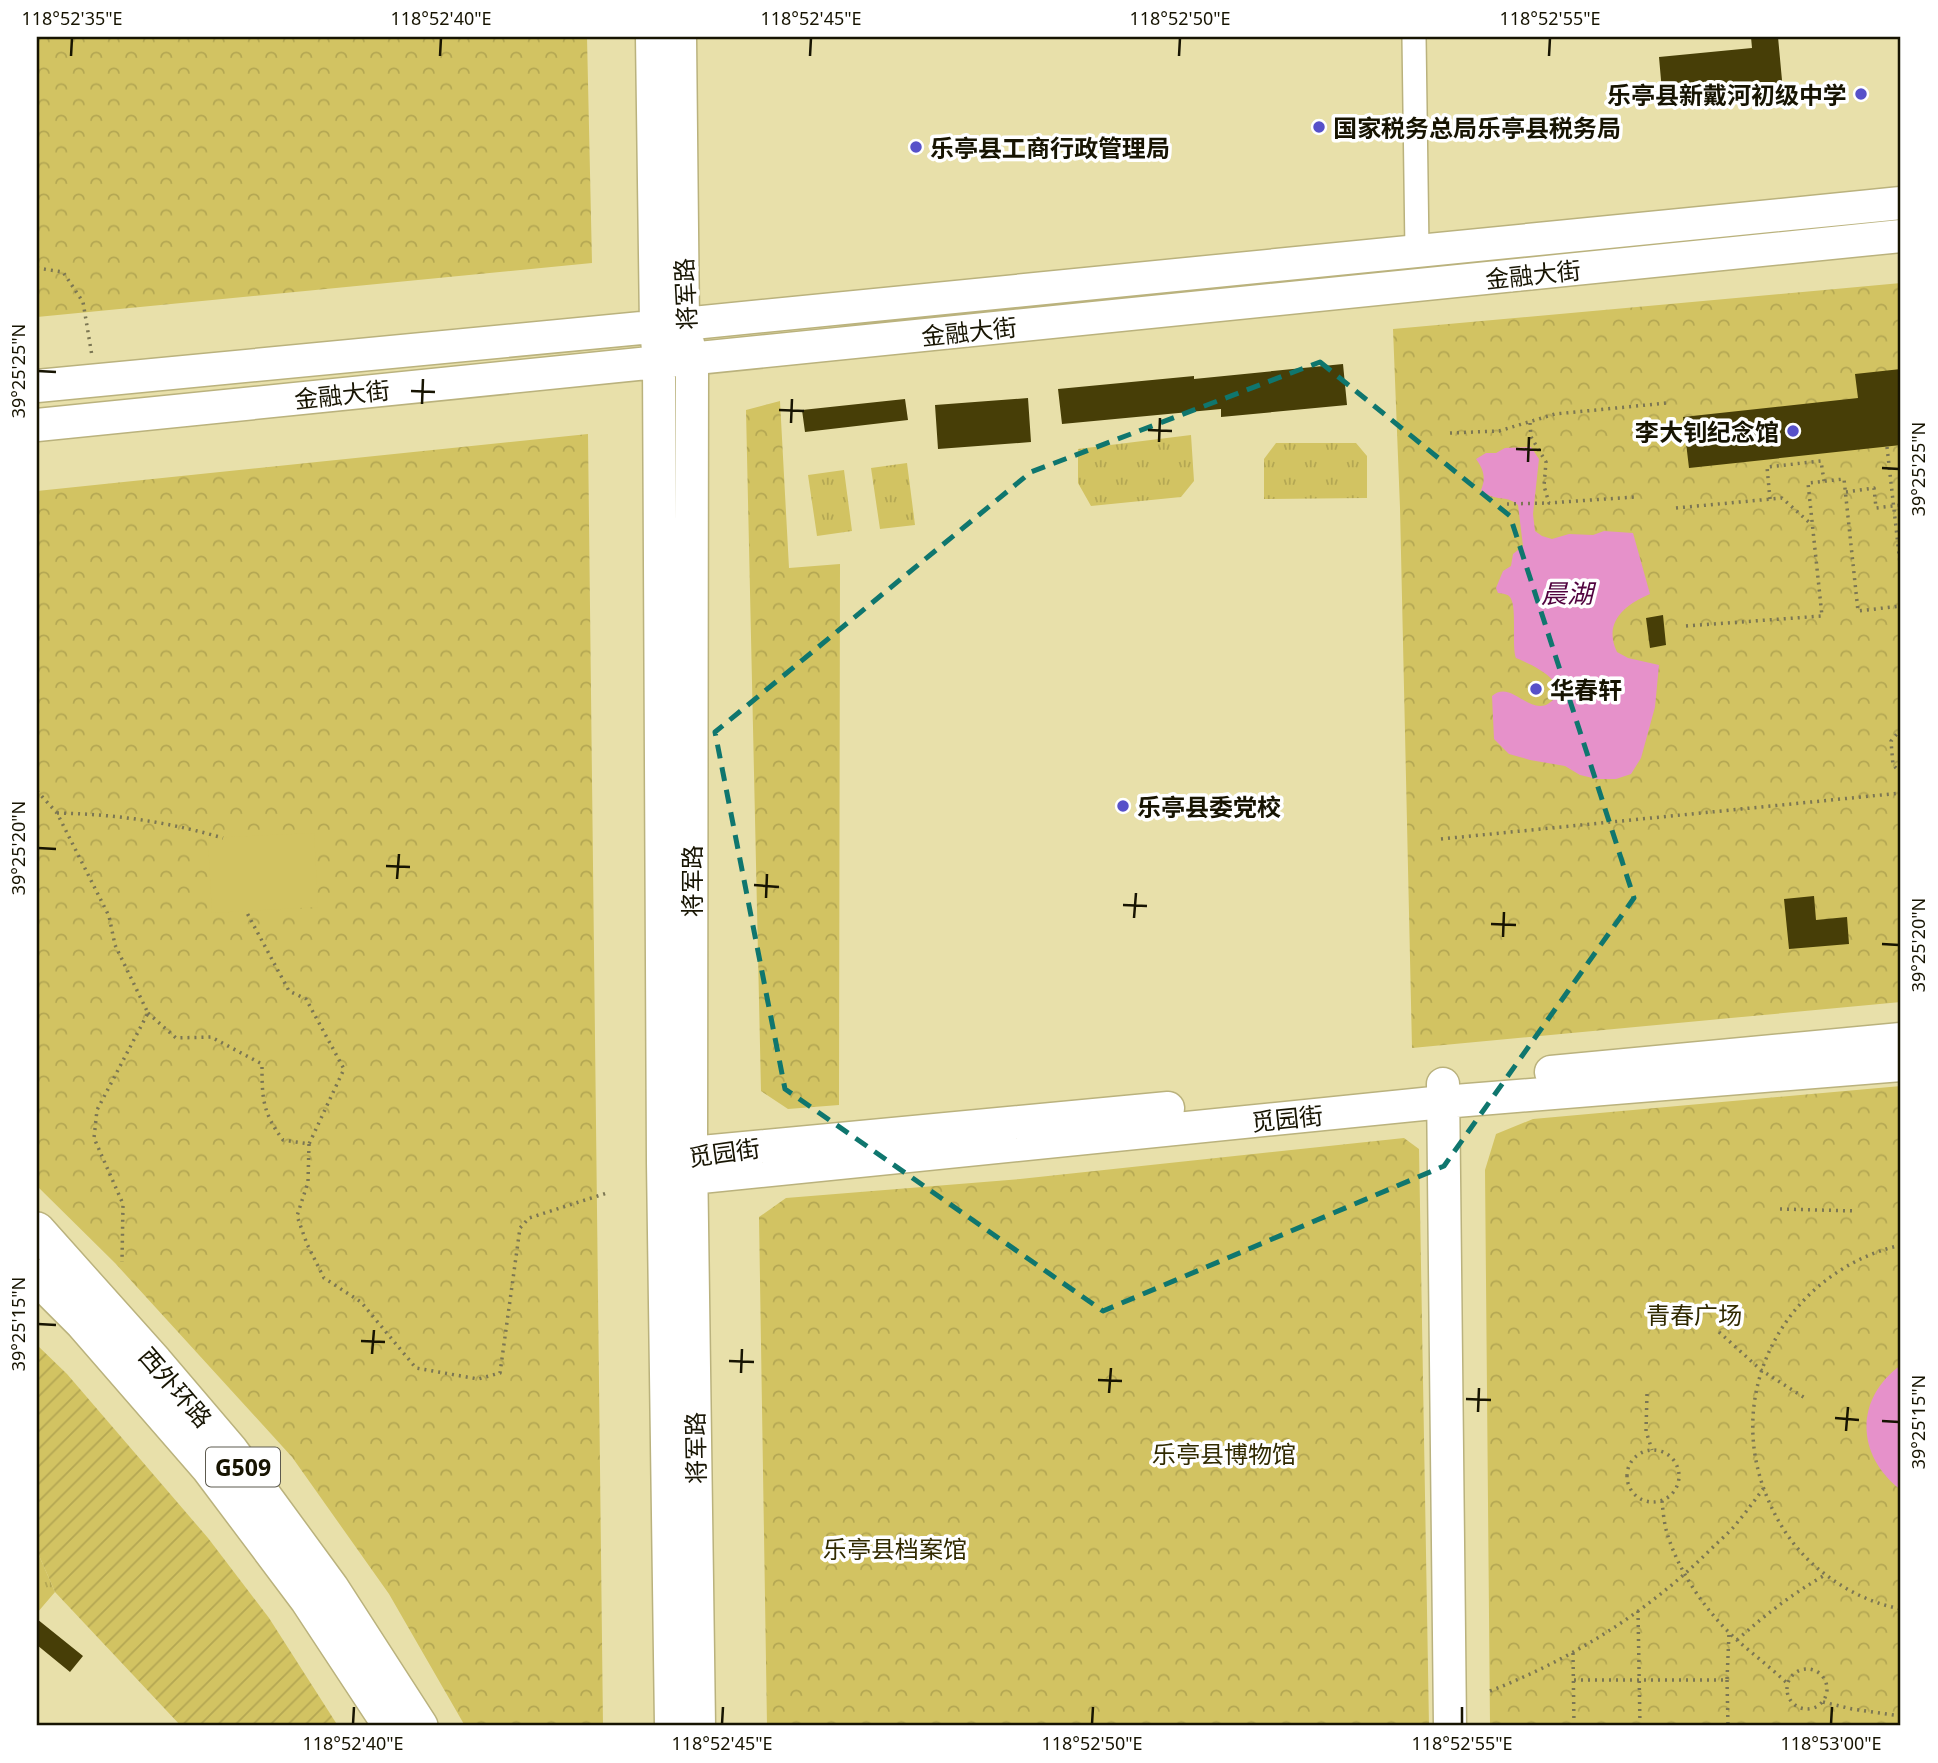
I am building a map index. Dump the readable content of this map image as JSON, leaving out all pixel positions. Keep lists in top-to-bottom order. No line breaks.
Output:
{"streets":{"main road":["金融大街","将军路","觅园街","西外环路","G509"]},"crossings":[["金融大街","将军路"],["将军路","觅园街"]],"water":["晨湖"],"parks":["青春广场","乐亭县博物馆","乐亭县档案馆"],"places":["乐亭县新戴河初级中学","国家税务总局乐亭县税务局","乐亭县工商行政管理局","李大钊纪念馆","华春轩","乐亭县委党校"],"coordinates":["118°52'35\"E","118°52'40\"E","118°52'45\"E","118°52'50\"E","118°52'55\"E","39°25'25\"N","39°25'20\"N","39°25'15\"N","118°53'00\"E"]}
